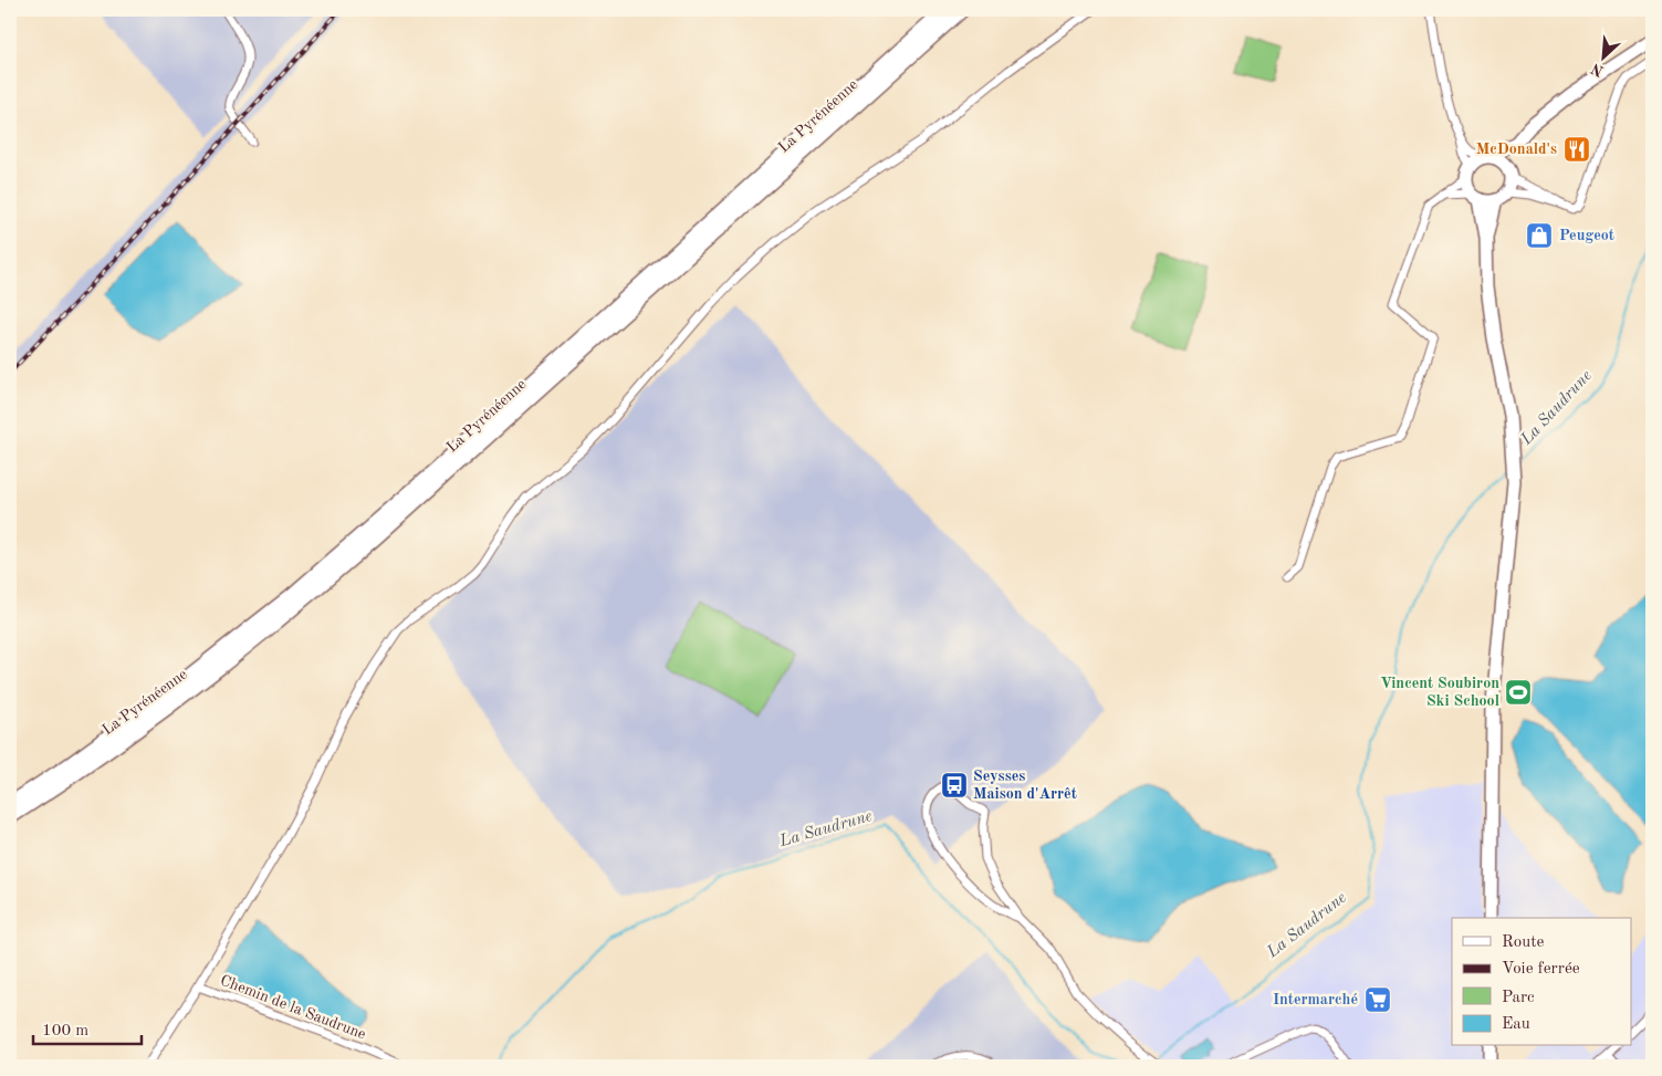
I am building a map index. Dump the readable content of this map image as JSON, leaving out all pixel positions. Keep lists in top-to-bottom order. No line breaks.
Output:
{"streets":{"highway":["La Pyrénéenne"],"street":["Chemin de la Saudrune"]},"water":["La Saudrune"],"places":{"restaurant":["McDonald's"],"shop":["Peugeot"],"sports":["Vincent Soubiron Ski School"],"bus stop":["Seysses Maison d'Arrêt"],"supermarket":["Intermarché"]},"legend":["Route","Voie ferrée","Parc","Eau"],"scale_bar":"100 m","north":"bottom left"}
